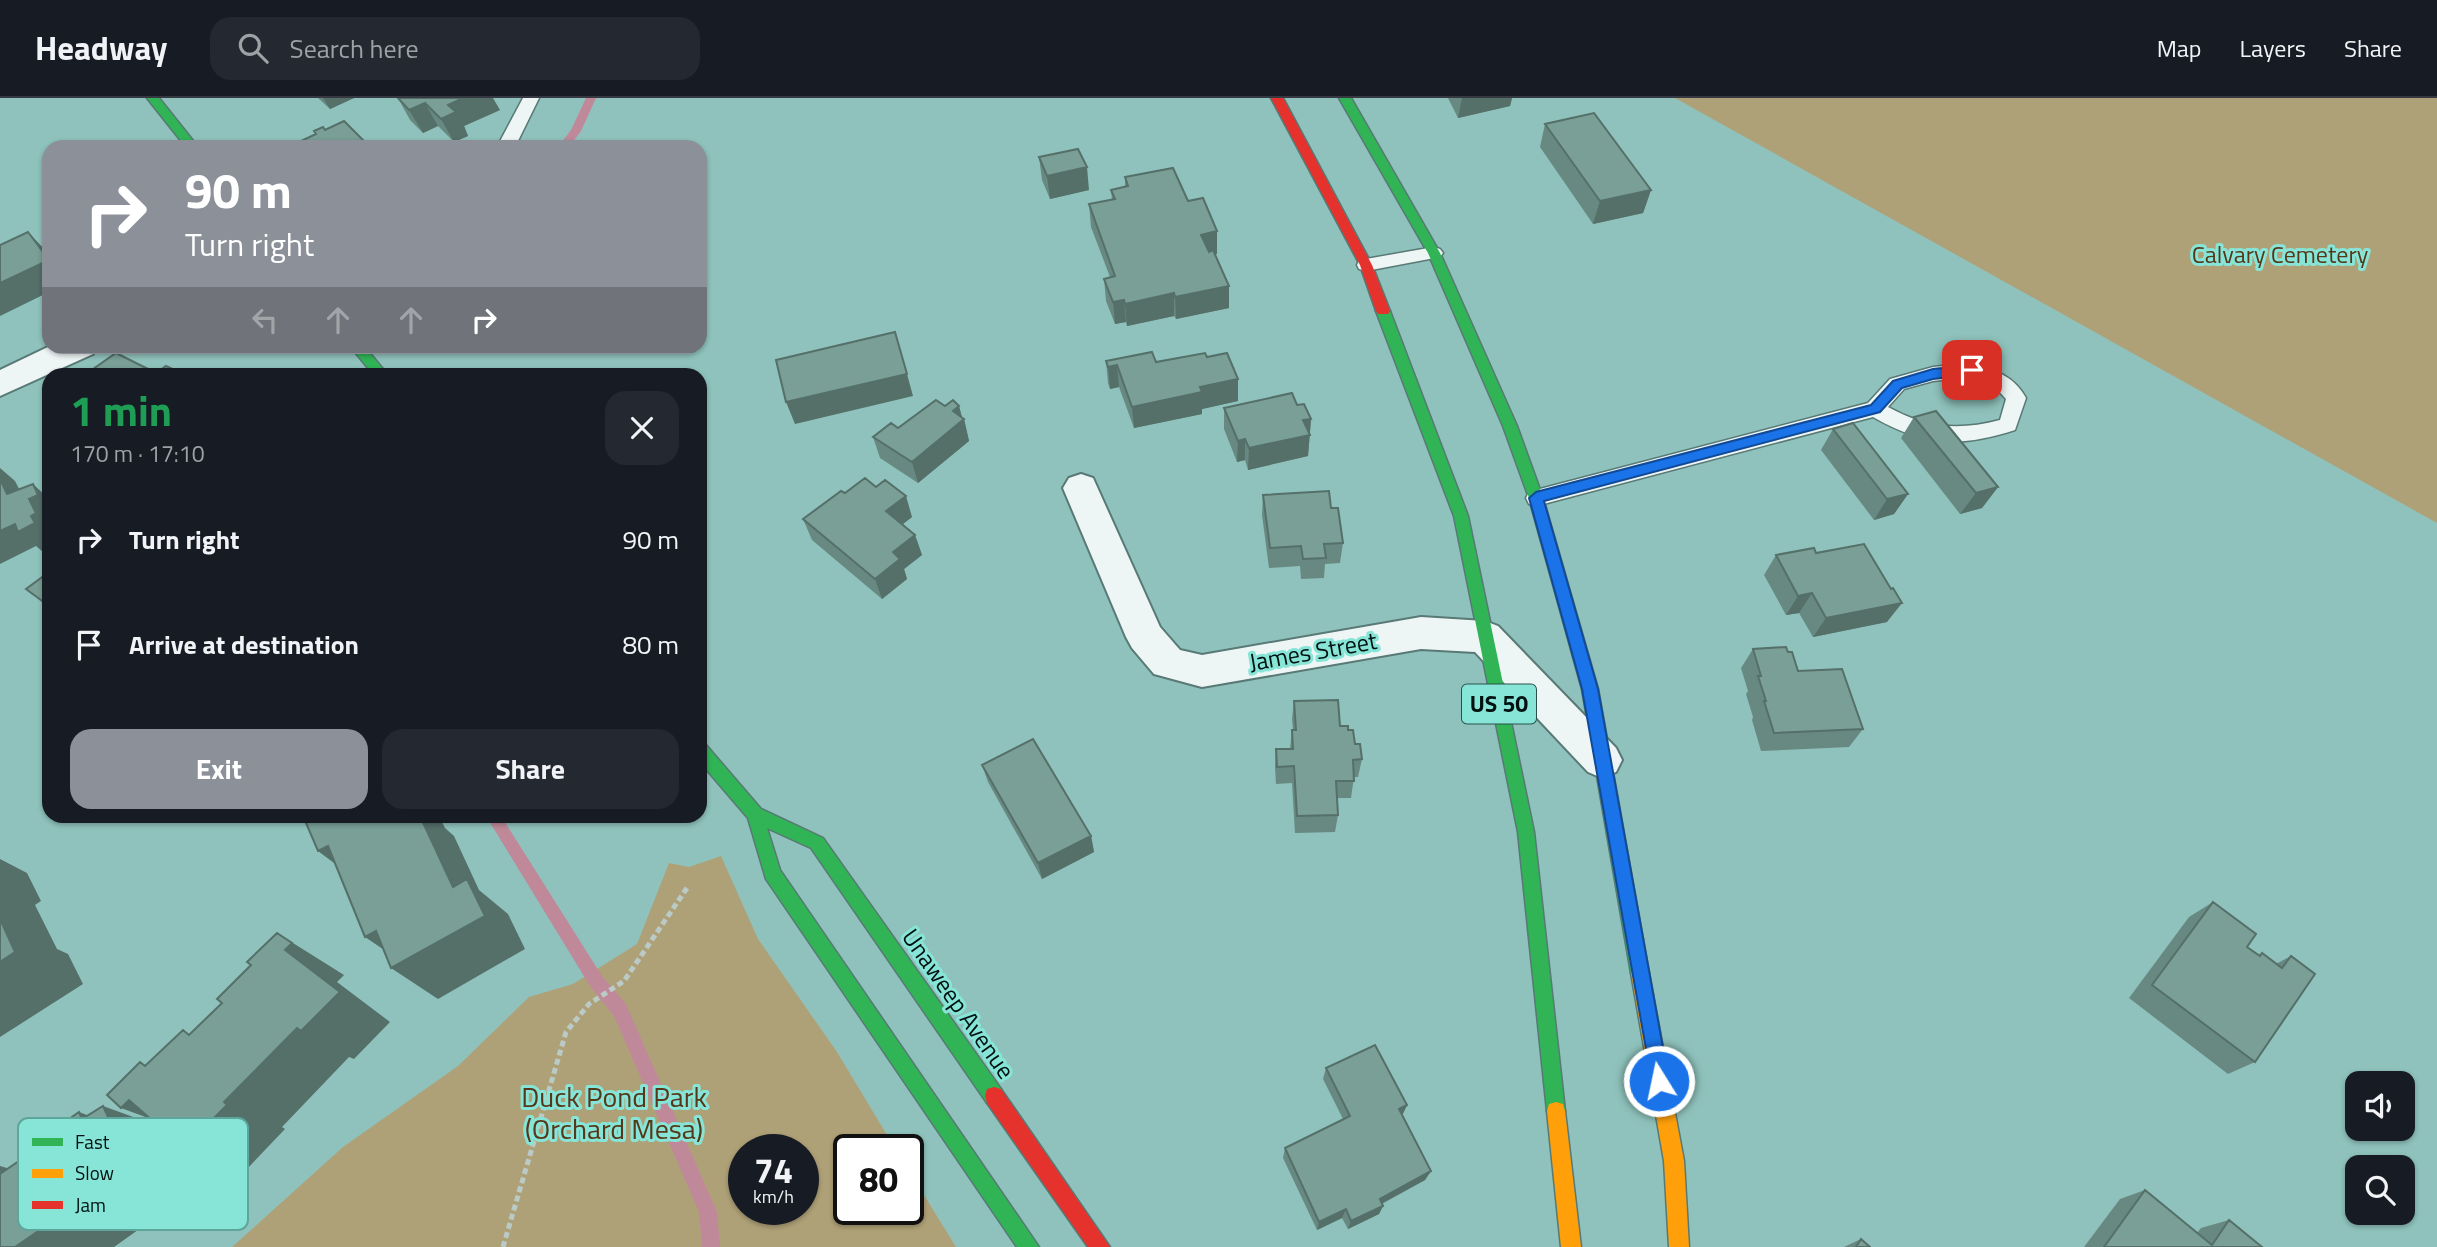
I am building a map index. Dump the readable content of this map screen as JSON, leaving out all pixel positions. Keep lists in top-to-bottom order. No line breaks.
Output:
{"streets":{"main road":["US 50","Unaweep Avenue"],"street":["James Street"]},"crossings":[["James Street","US 50"]],"parks":["Calvary Cemetery","Duck Pond Park (Orchard Mesa)"],"legend":["Fast","Slow","Jam"],"page":{"header":"Headway","search":"Search here","nav":["Map","Layers","Share"],"turn":["90 m","Turn right"],"heading":["1 min","170 m · 17:10"],"list":[{"name":"Turn right","value":"90 m"},{"name":"Arrive at destination","value":"80 m"}],"buttons":["Exit","Share"],"speed":"74 km/h","limit":"80"}}
